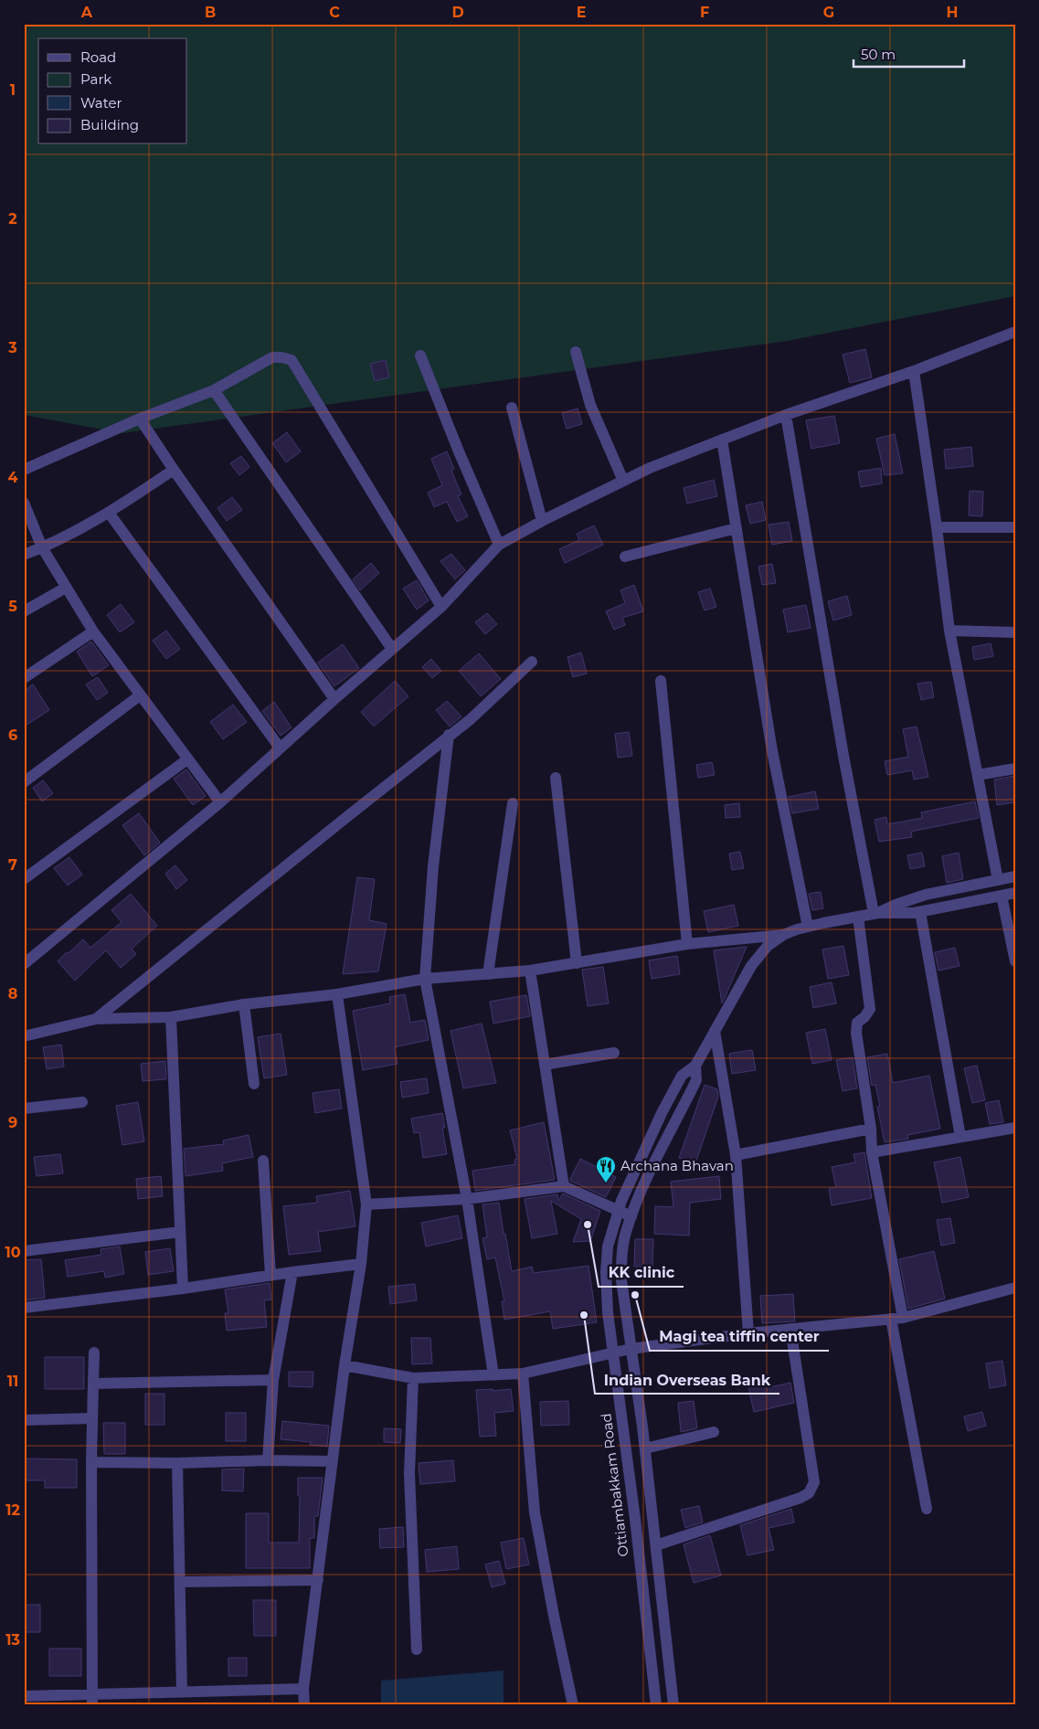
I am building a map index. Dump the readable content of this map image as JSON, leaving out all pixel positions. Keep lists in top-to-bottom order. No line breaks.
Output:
{"streets":{"street":["Ottiambakkam Road"]},"places":{"restaurant":["Archana Bhavan"],"other":["KK clinic","Magi tea tiffin center","Indian Overseas Bank"]},"legend":["Road","Park","Water","Building"],"scale_bar":"50 m","grid":{"columns":["A","B","C","D","E","F","G","H"],"rows":["1","2","3","4","5","6","7","8","9","10","11","12","13"]}}
